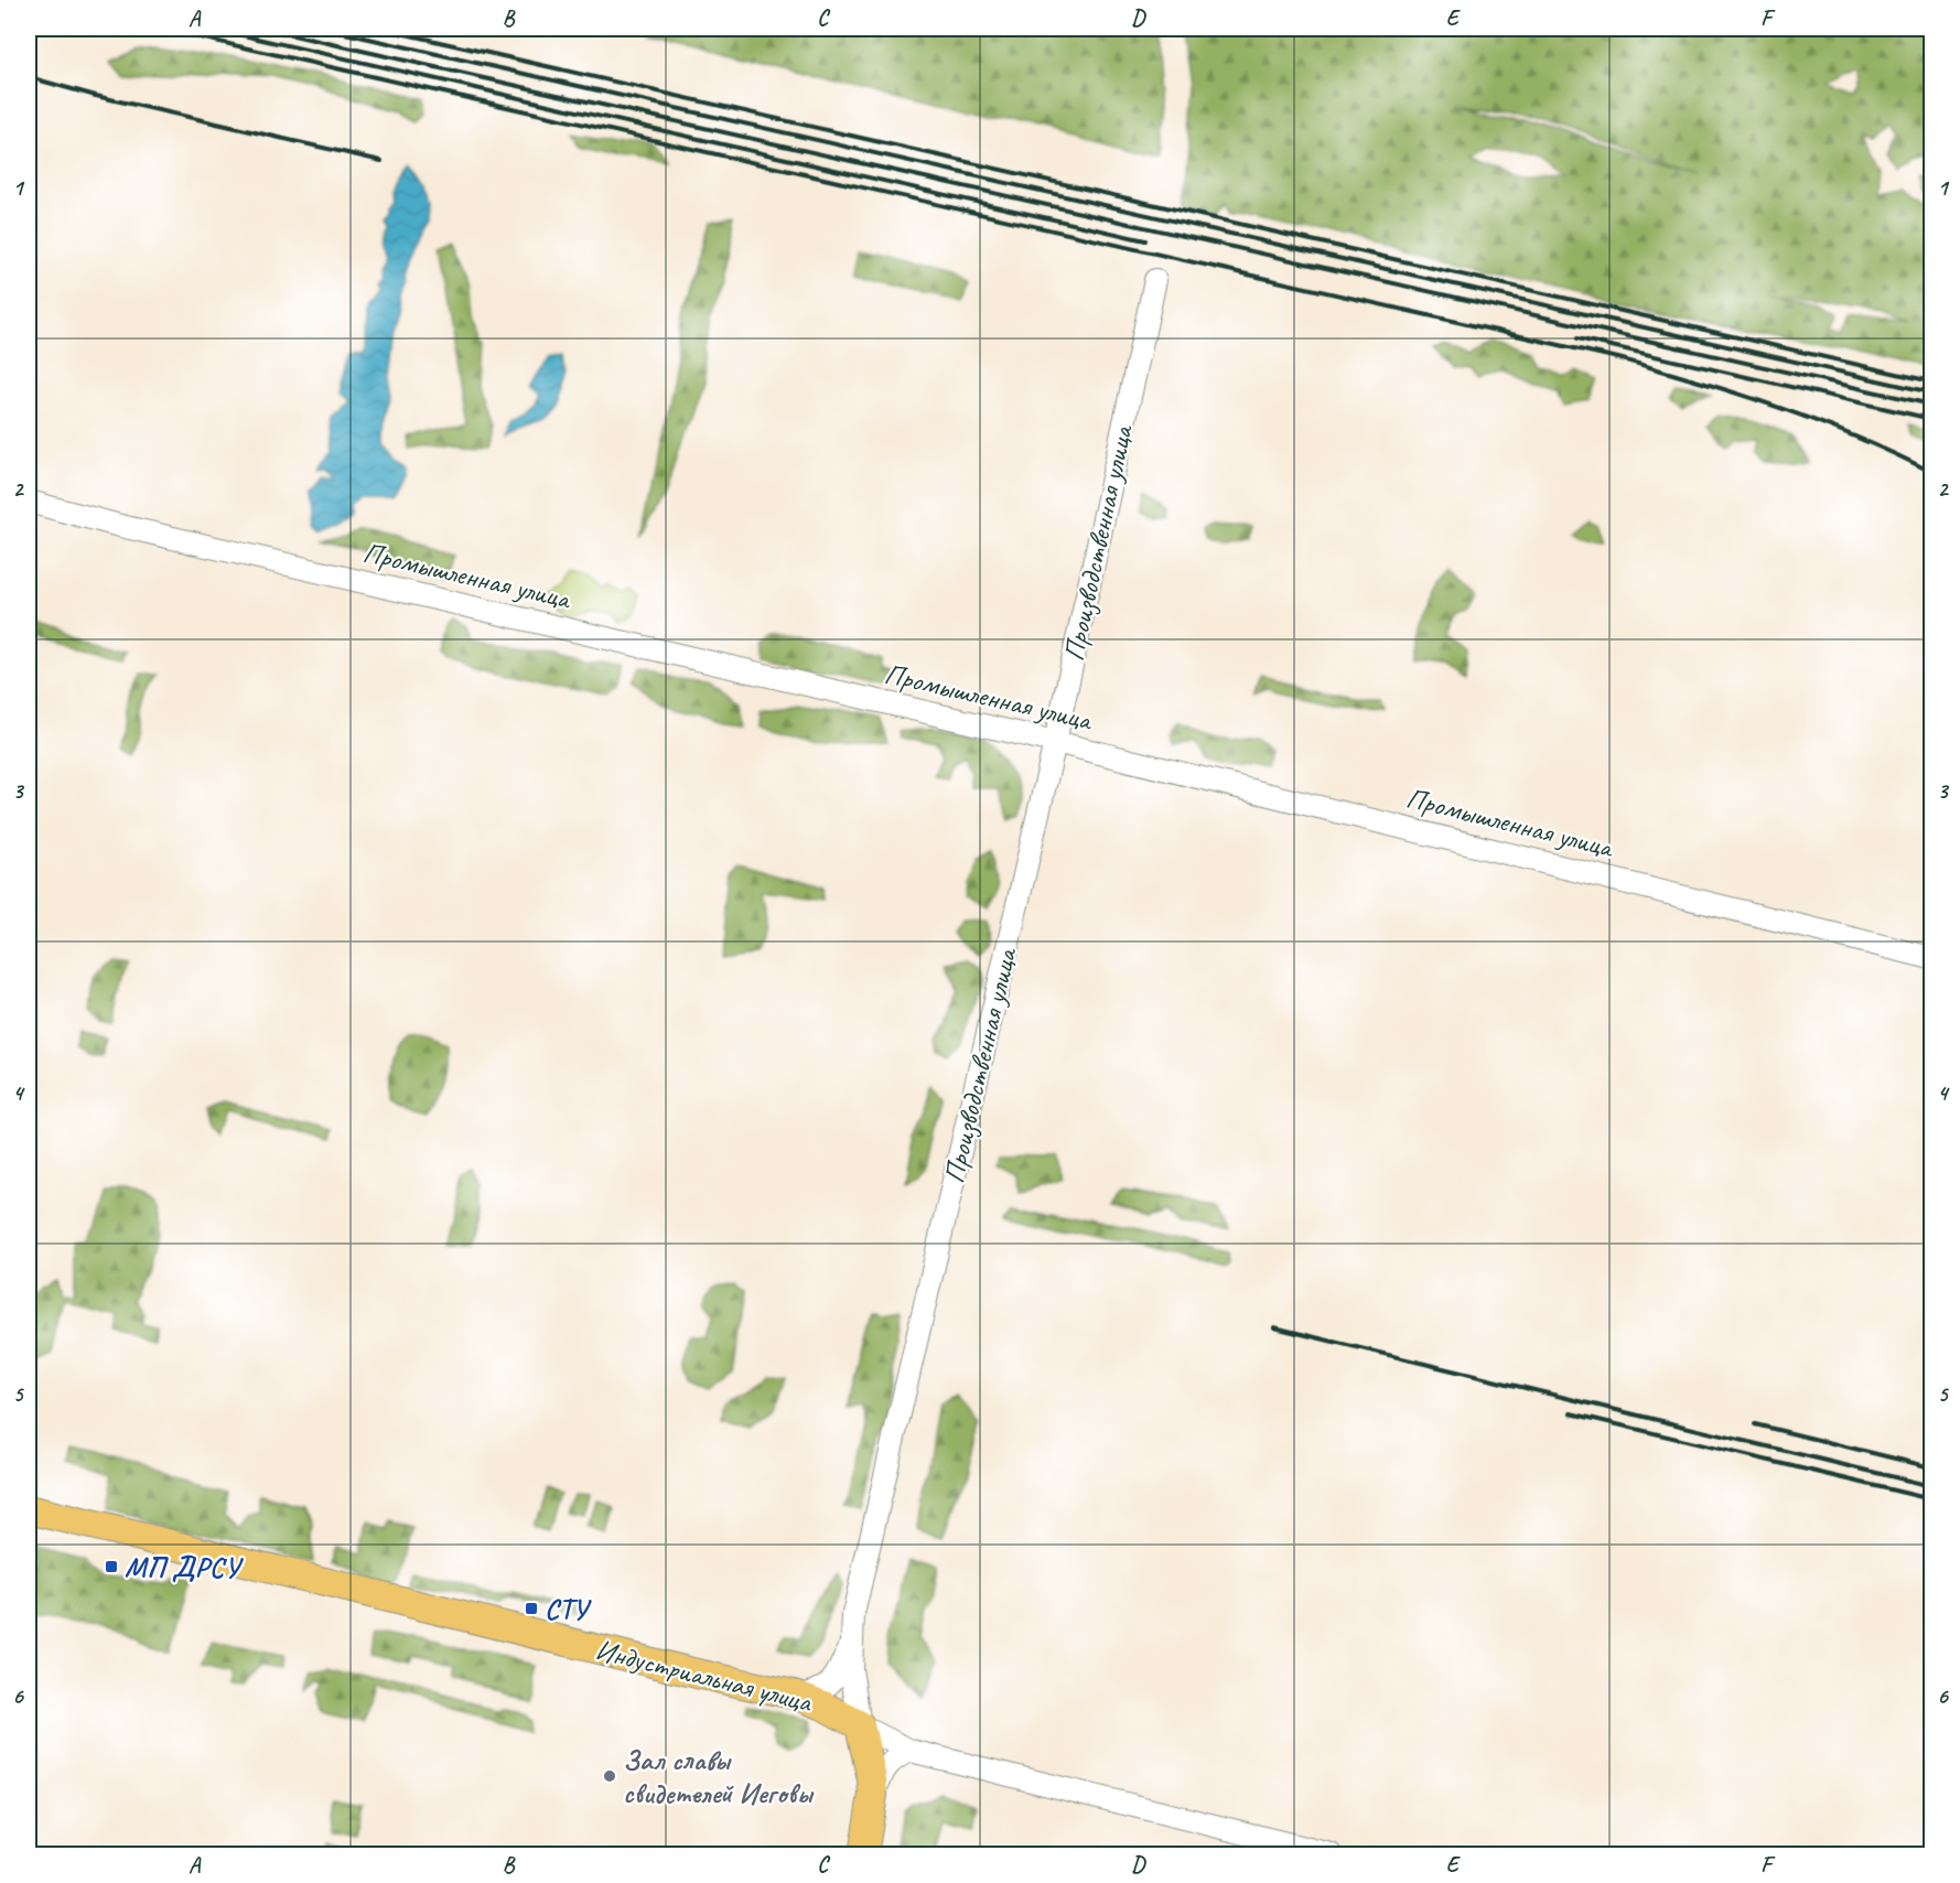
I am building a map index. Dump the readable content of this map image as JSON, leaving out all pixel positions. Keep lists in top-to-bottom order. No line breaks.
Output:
{"streets":{"main road":["Производственная улица","Индустриальная улица"],"street":["Промышленная улица"]},"crossings":[["Производственная улица","Промышленная улица"],["Производственная улица","Индустриальная улица"]],"places":{"transit":["МП ДРСУ","СТУ"],"other":["Зал славы свидетелей Иеговы"]},"grid":{"columns":["A","B","C","D","E","F"],"rows":["1","2","3","4","5","6"]}}
